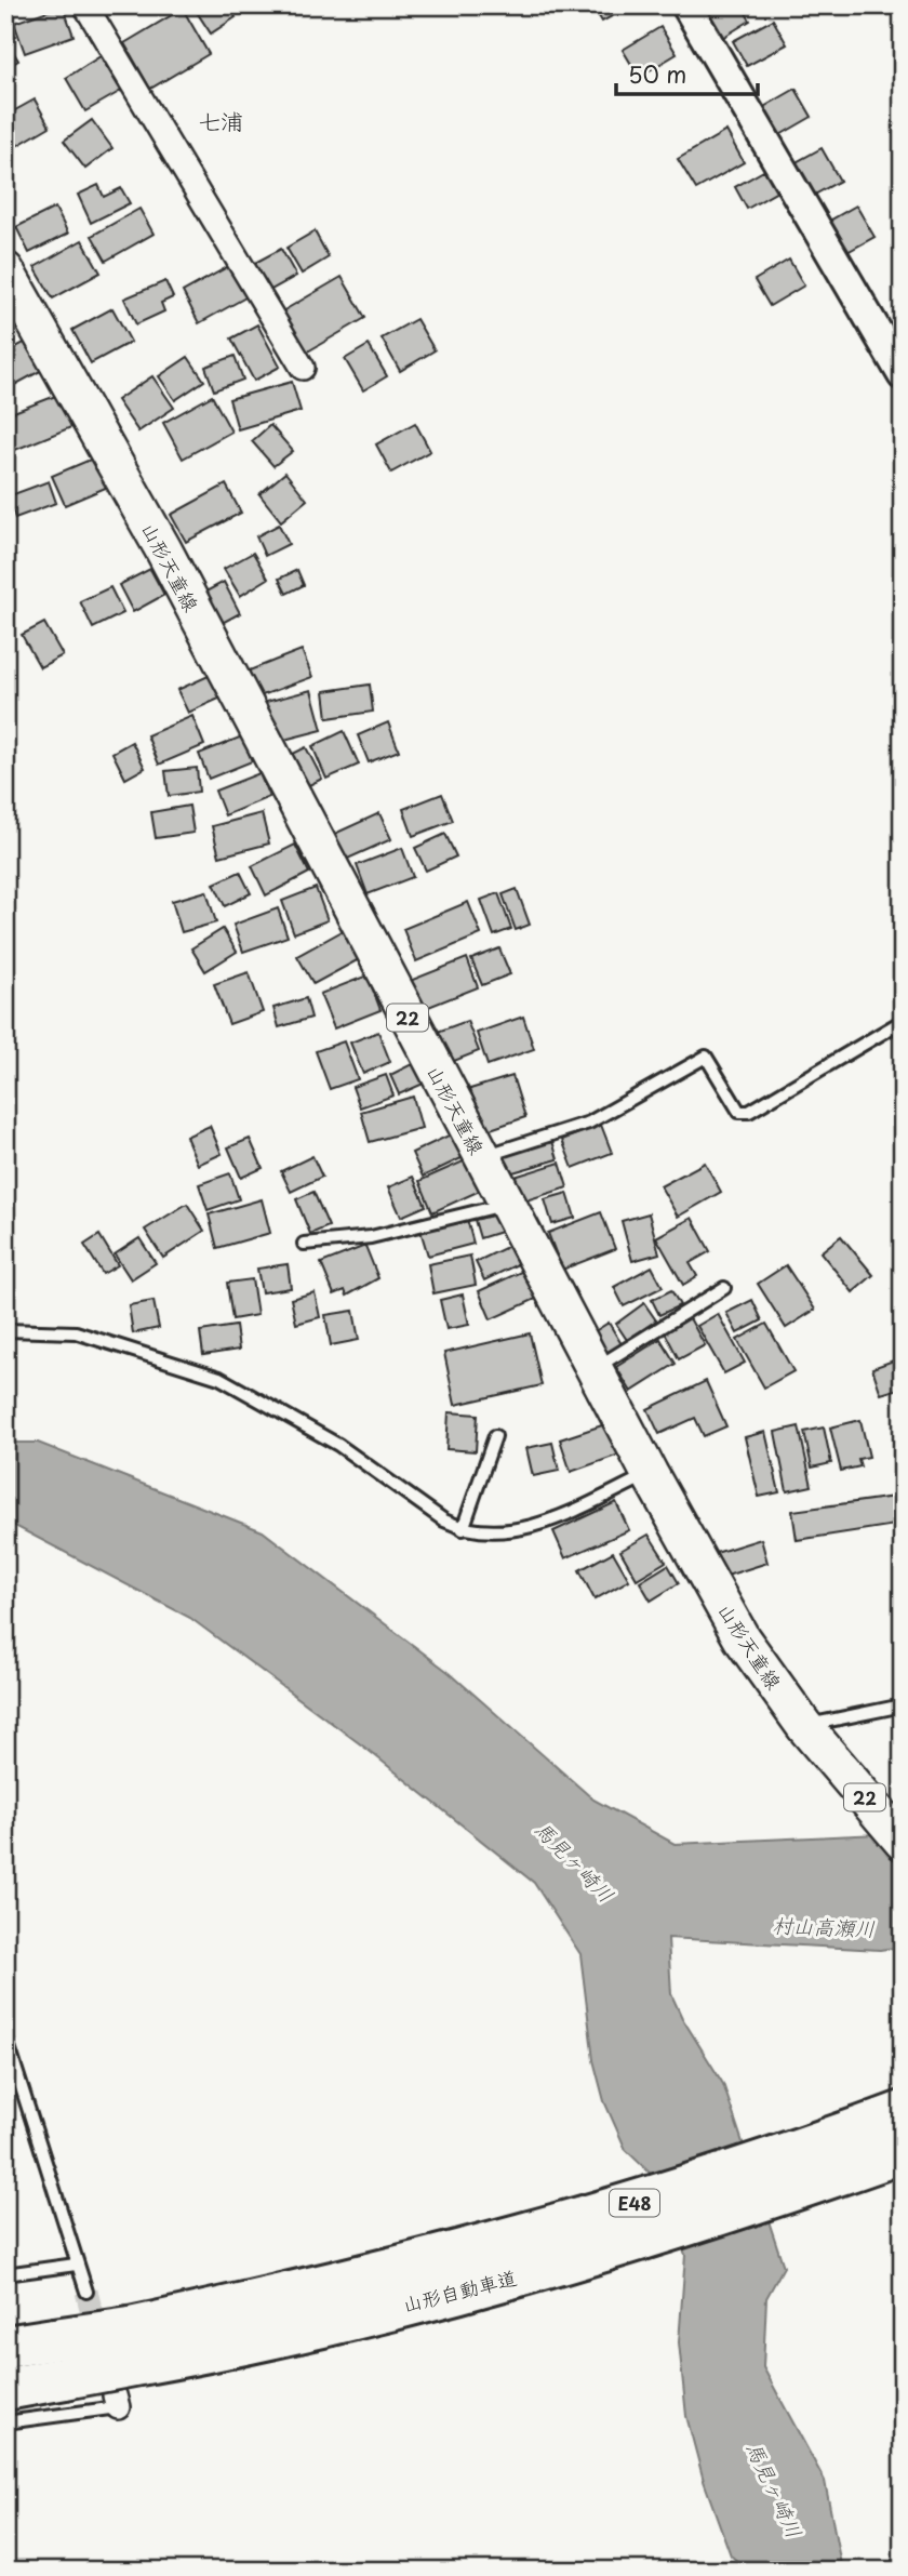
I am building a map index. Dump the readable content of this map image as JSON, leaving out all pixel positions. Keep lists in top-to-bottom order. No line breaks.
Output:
{"streets":{"highway":["E48","山形自動車道"],"main road":["山形天童線","22"]},"districts":["七浦"],"water":["馬見ヶ崎川","村山高瀬川"],"scale_bar":"50 m"}
